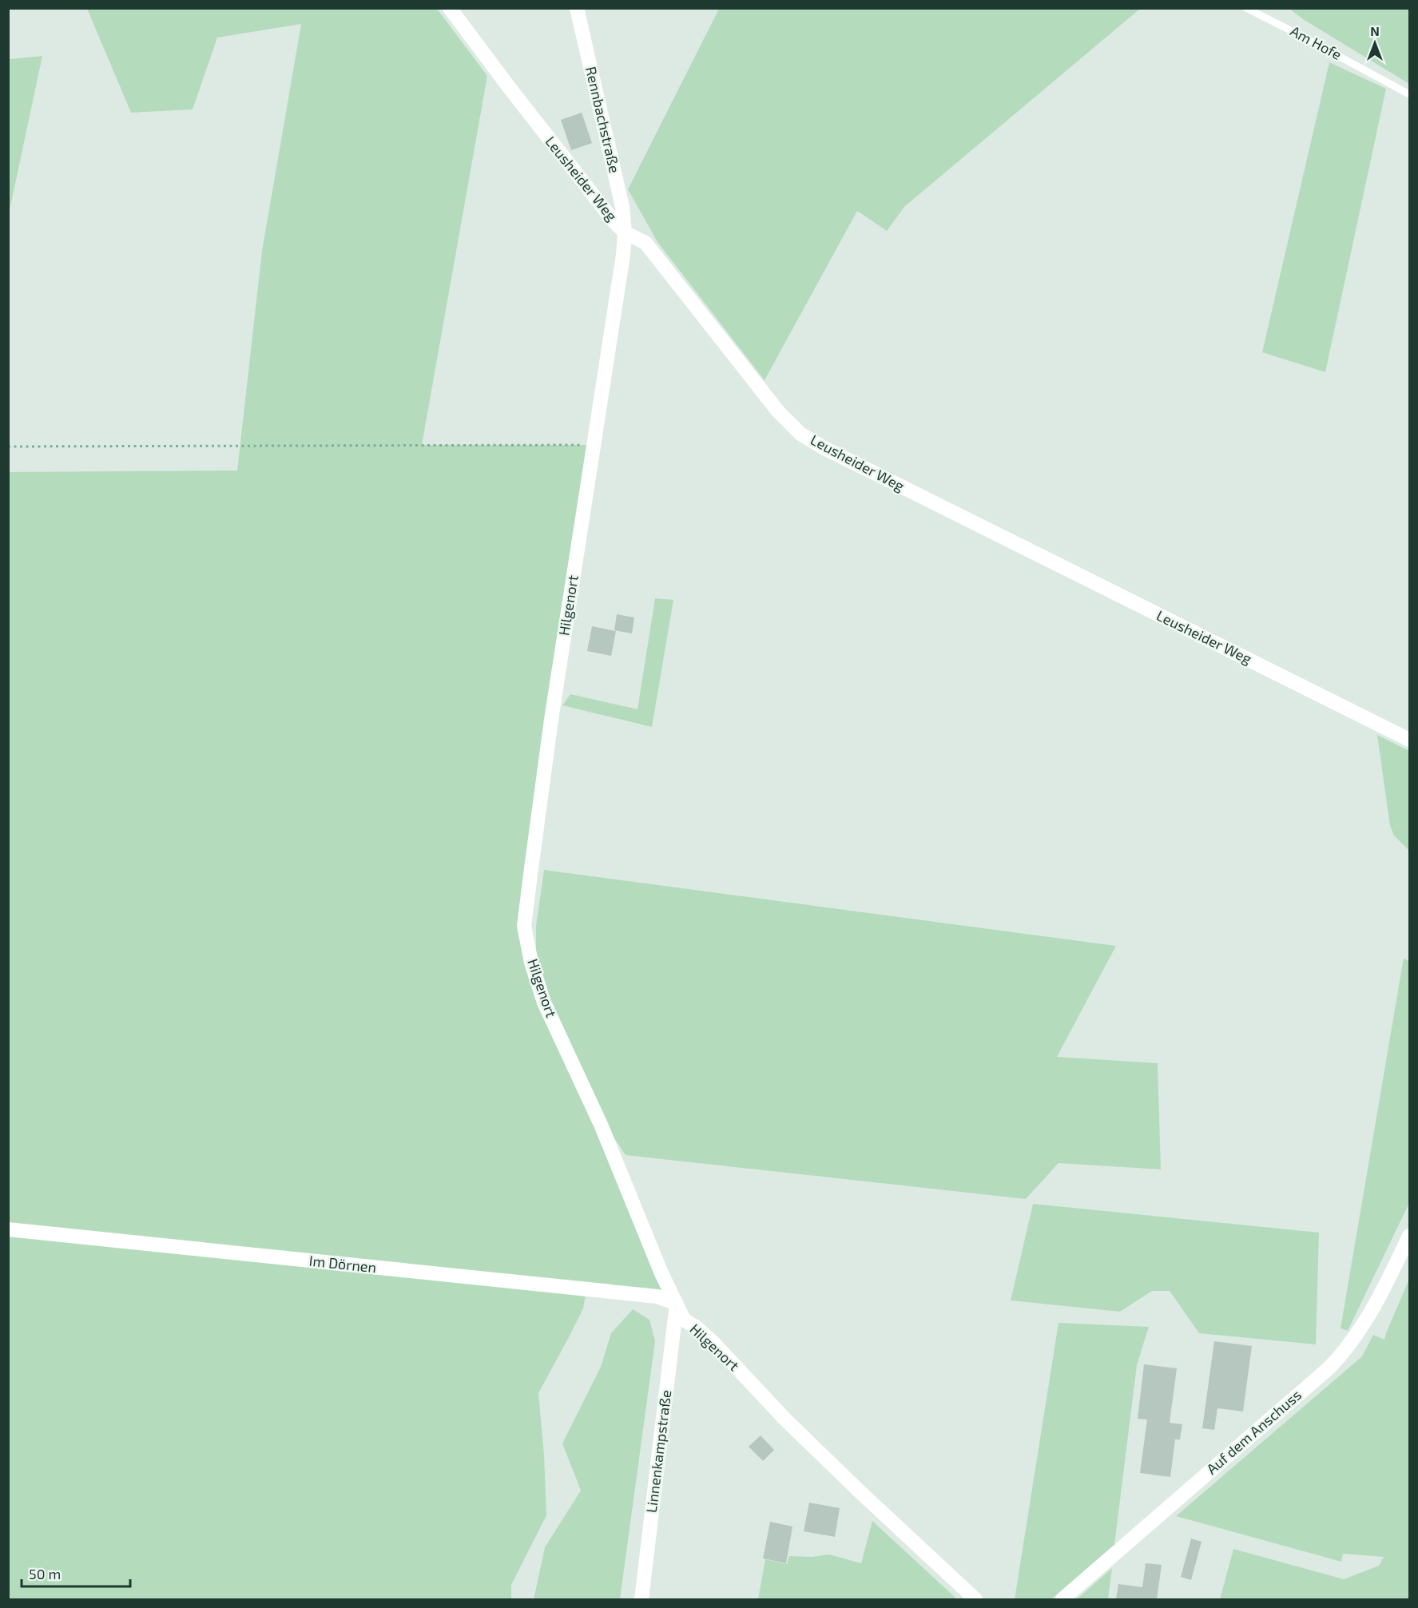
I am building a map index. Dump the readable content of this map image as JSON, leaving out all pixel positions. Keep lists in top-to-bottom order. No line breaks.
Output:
{"streets":{"street":["Rennbachstraße","Leusheider Weg","Hilgenort","Im Dörnen","Auf dem Anschuss","Linnenkampstraße"],"lane":["Am Hofe"]},"crossings":[["Rennbachstraße","Leusheider Weg"],["Rennbachstraße","Hilgenort"],["Leusheider Weg","Hilgenort"],["Hilgenort","Im Dörnen"],["Hilgenort","Linnenkampstraße"],["Im Dörnen","Linnenkampstraße"]],"scale_bar":"50 m","north":"top"}
